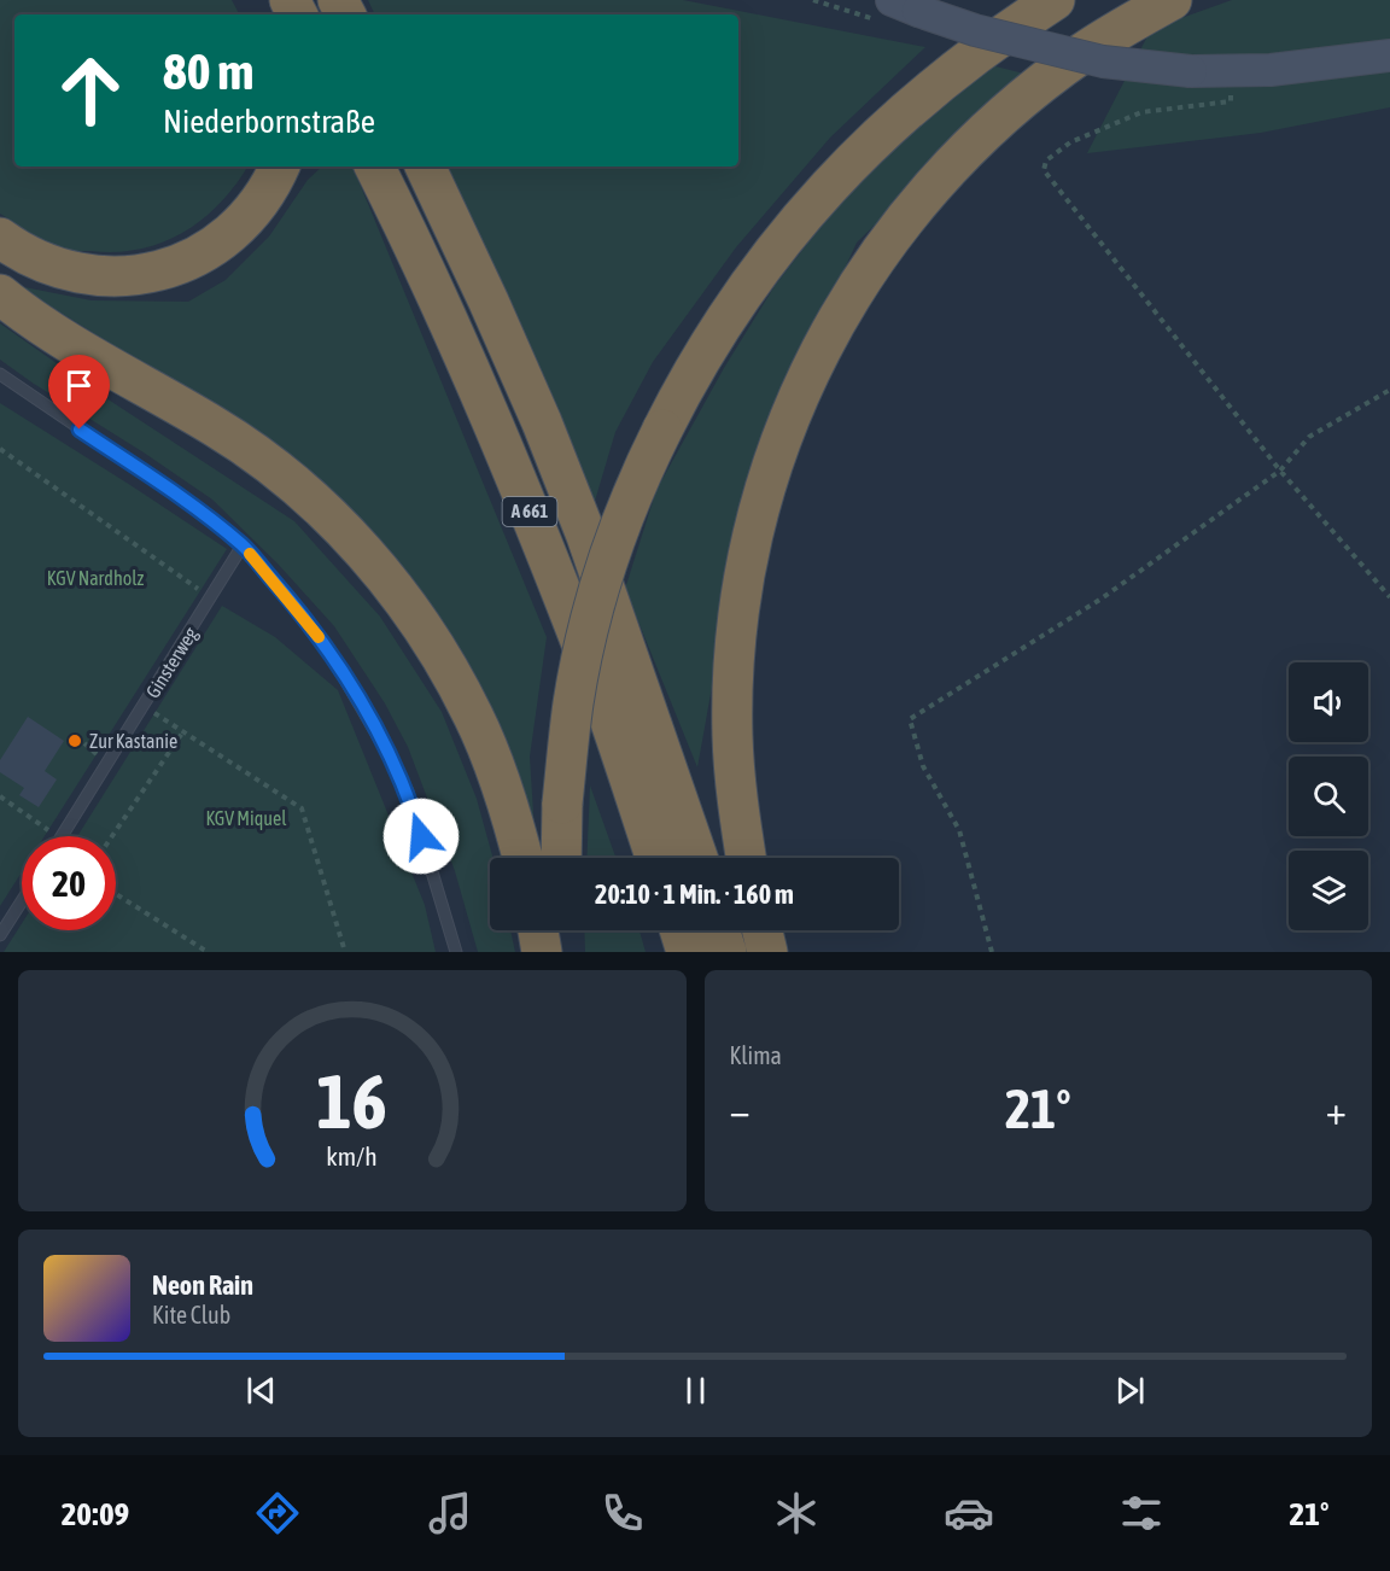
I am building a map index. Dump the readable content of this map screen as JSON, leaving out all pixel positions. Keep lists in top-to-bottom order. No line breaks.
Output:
{"streets":{"highway":["A 661"],"lane":["Ginsterweg"]},"parks":["KGV Nardholz","KGV Miquel"],"places":["Zur Kastanie"],"page":{"turn":["80 m","Niederbornstraße"],"limit":"20","trip":"20:10 · 1 Min. · 160 m","tile":"Klima","heat":["−","21°","+"],"song":["Neon Rain","Kite Club"],"tabs":["20:09","21°"],"gauge":["16","km/h"]}}
